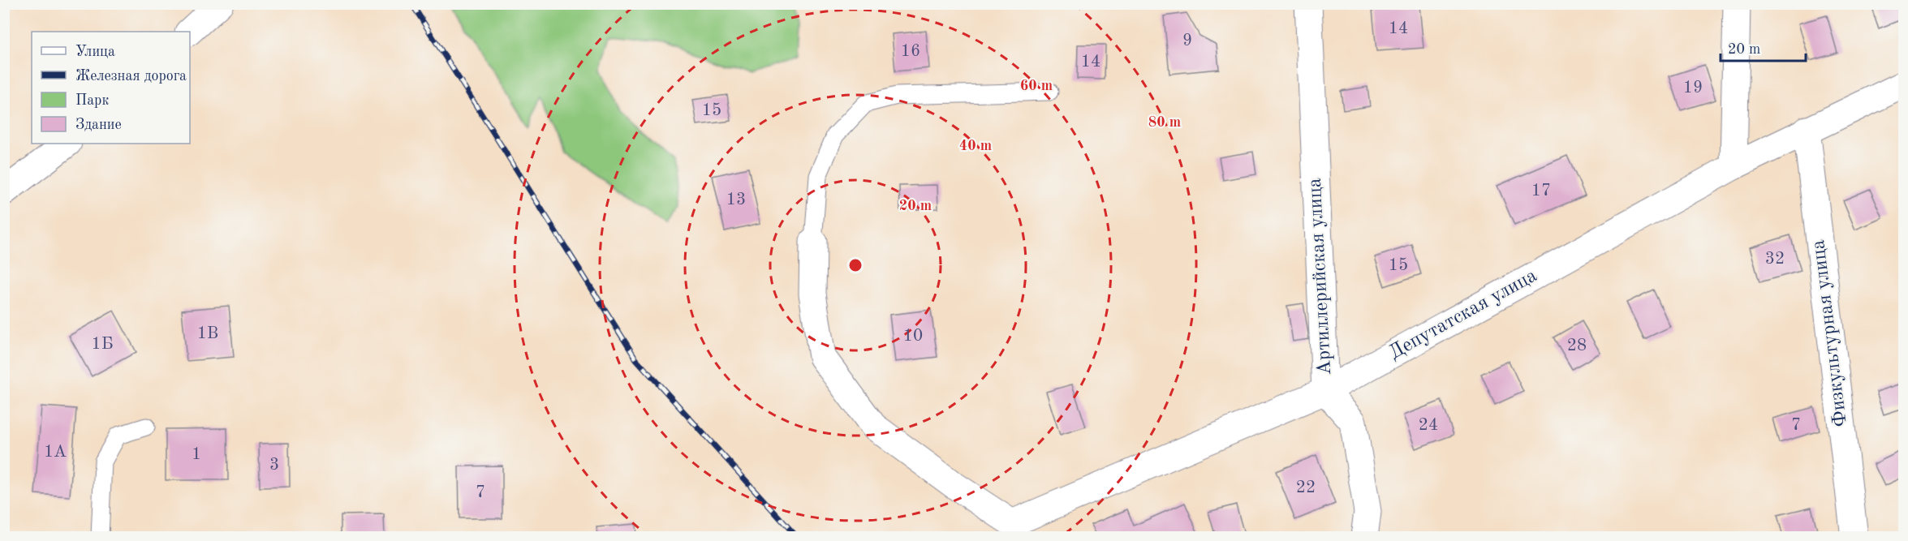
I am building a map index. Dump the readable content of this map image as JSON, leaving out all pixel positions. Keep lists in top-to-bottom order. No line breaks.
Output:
{"streets":{"street":["Артиллерийская улица","Депутатская улица","Физкультурная улица"]},"crossings":[["Артиллерийская улица","Депутатская улица"],["Депутатская улица","Физкультурная улица"]],"house_numbers":["14","9","16","14","19","15","17","13","32","15","1В","10","1Б","28","24","7","1А","1","3","22","7"],"legend":["Улица","Железная дорога","Парк","Здание"],"scale_bar":"20 m","rings":["60 m","80 m","40 m","20 m"]}
